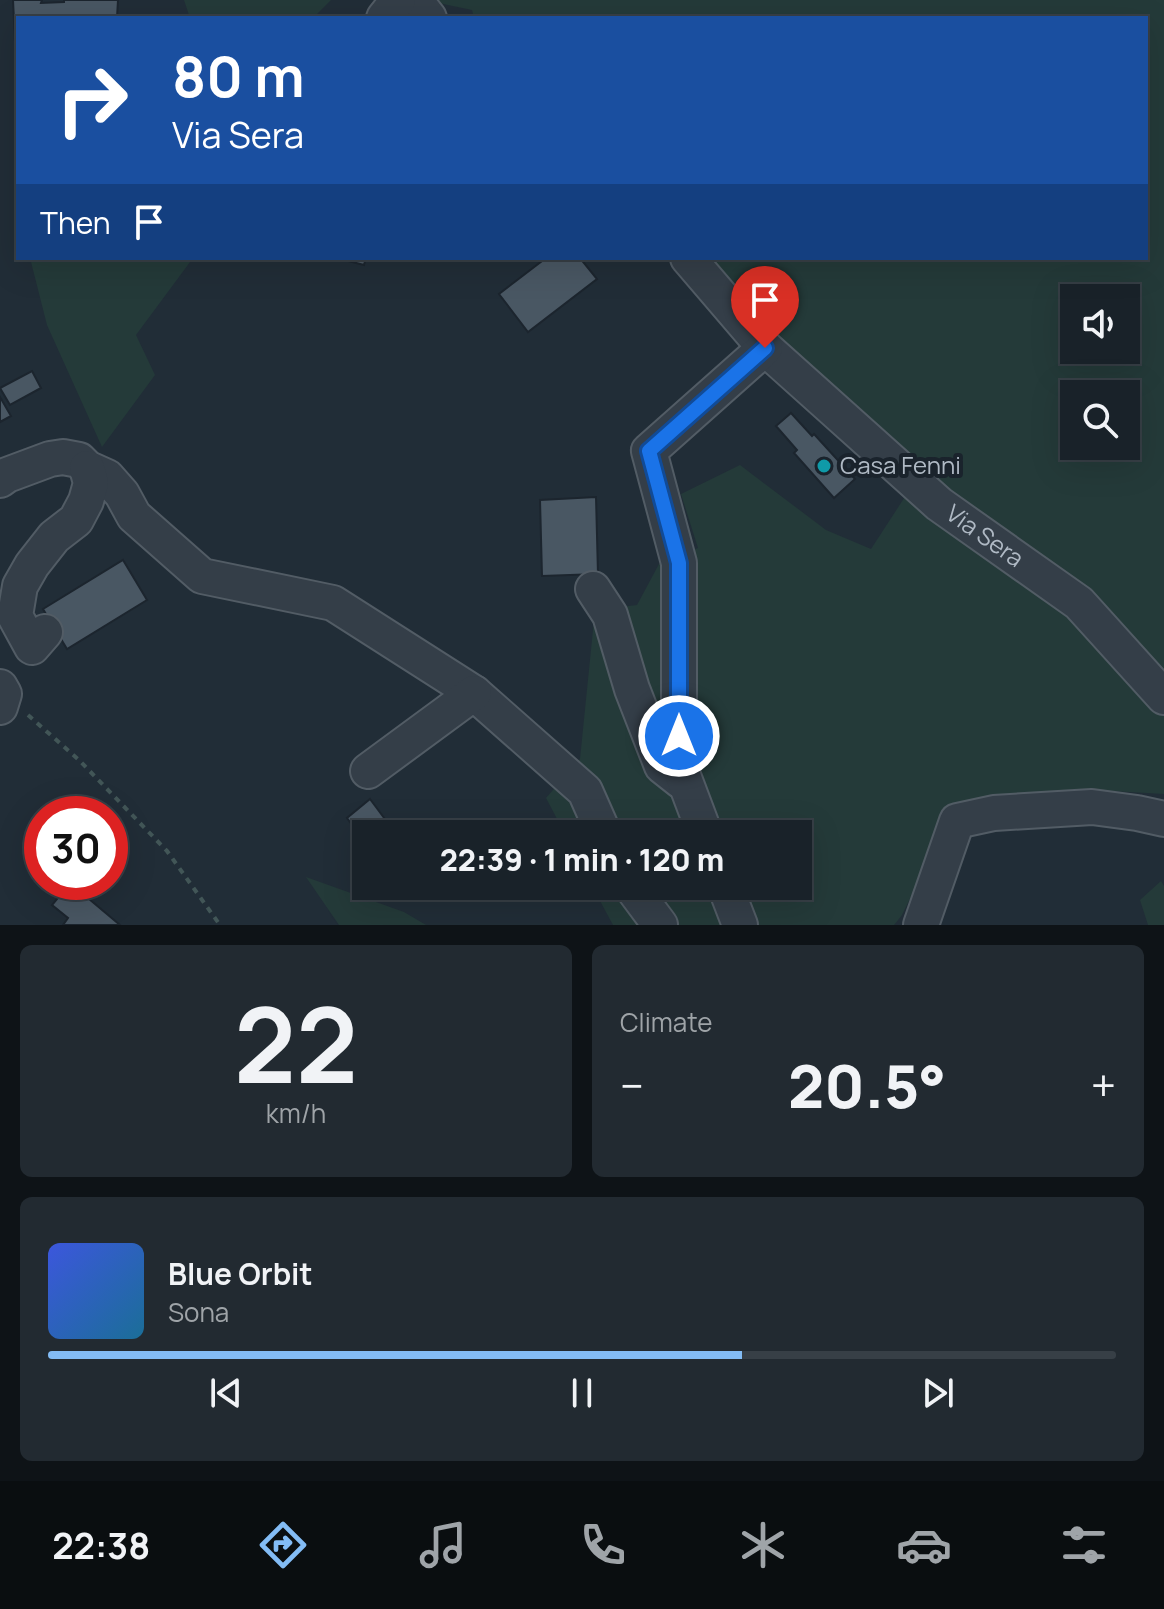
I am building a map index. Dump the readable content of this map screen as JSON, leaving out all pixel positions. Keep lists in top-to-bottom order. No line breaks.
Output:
{"streets":{"street":["Via Sera"]},"places":["Casa Fenni"],"page":{"turn":["80 m","Via Sera"],"then":"Then","limit":"30","trip":"22:39 · 1 min · 120 m","tile":[["22","km/h"],"Climate"],"heat":["−","20.5°","+"],"song":["Blue Orbit","Sona"],"tabs":"22:38"}}
